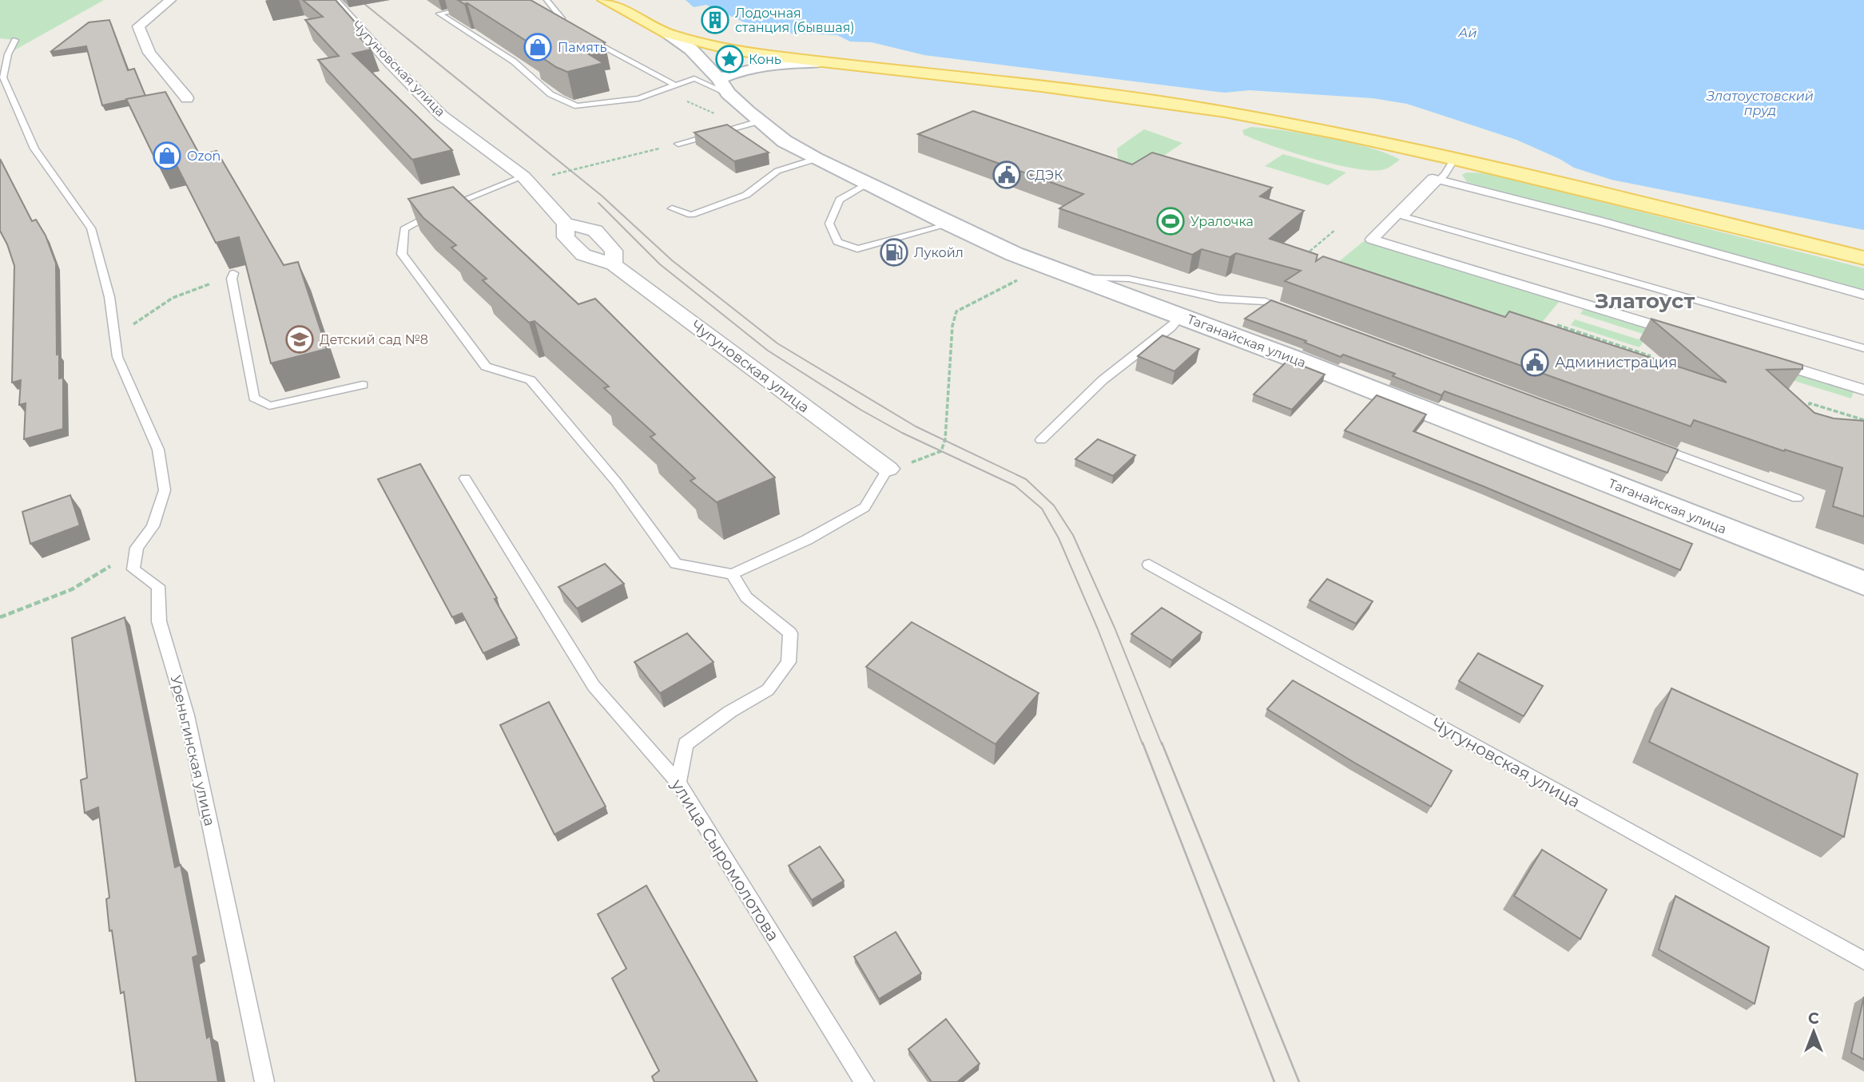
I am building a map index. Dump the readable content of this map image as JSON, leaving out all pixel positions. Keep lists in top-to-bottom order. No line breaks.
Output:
{"streets":{"main road":["Таганайская улица"],"street":["Чугуновская улица"],"lane":["Уреньгинская улица","улица Сыромолотова"]},"districts":["Златоуст"],"water":["Ай","Златоустовский пруд"],"places":{"building":["Лодочная станция (бывшая)"],"shop":["Память","Ozon"],"place":["Конь"],"public building":["СДЭК","Администрация"],"sports":["Уралочка"],"fuel station":["Лукойл"],"school or university":["Детский сад №8"]},"north":"top"}
